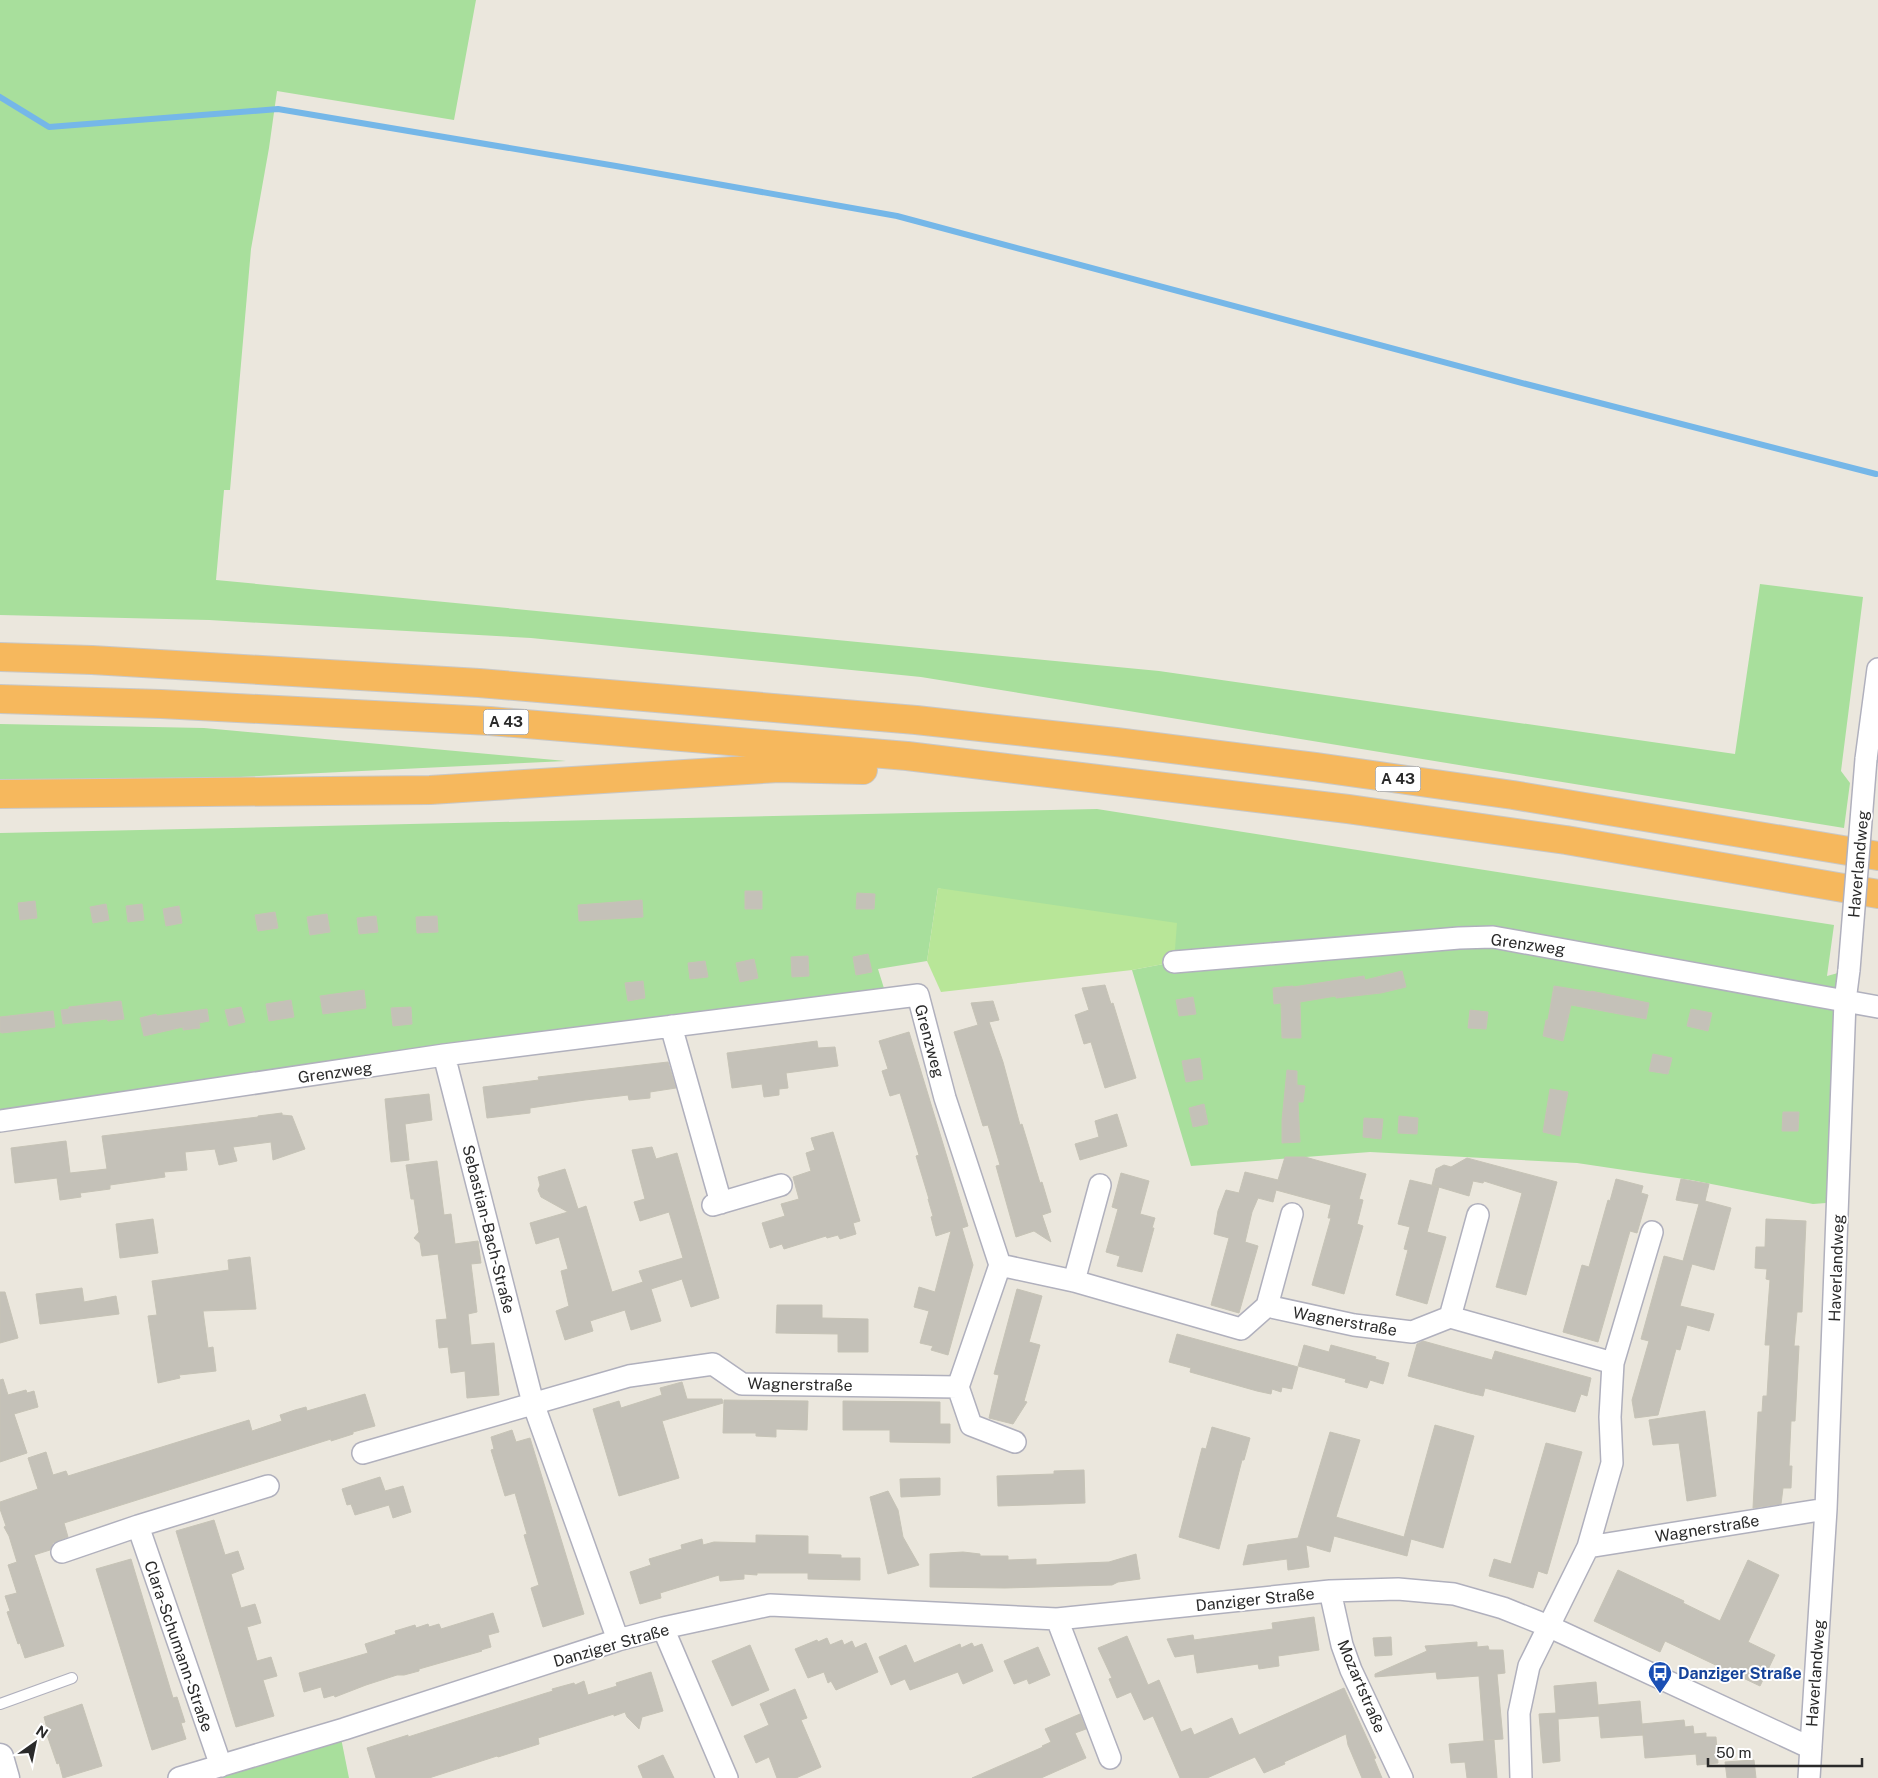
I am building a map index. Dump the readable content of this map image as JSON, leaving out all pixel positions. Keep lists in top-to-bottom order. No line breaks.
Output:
{"streets":{"highway":["A 43"],"street":["Haverlandweg","Grenzweg","Sebastian-Bach-Straße","Wagnerstraße","Danziger Straße","Clara-Schumann-Straße","Mozartstraße"]},"crossings":[["Haverlandweg","Grenzweg"],["Haverlandweg","Wagnerstraße"],["Haverlandweg","Danziger Straße"],["Grenzweg","Sebastian-Bach-Straße"],["Sebastian-Bach-Straße","Wagnerstraße"],["Sebastian-Bach-Straße","Danziger Straße"],["Danziger Straße","Clara-Schumann-Straße"],["Danziger Straße","Mozartstraße"]],"places":{"bus stop":["Danziger Straße"]},"scale_bar":"50 m","north":"top right"}
